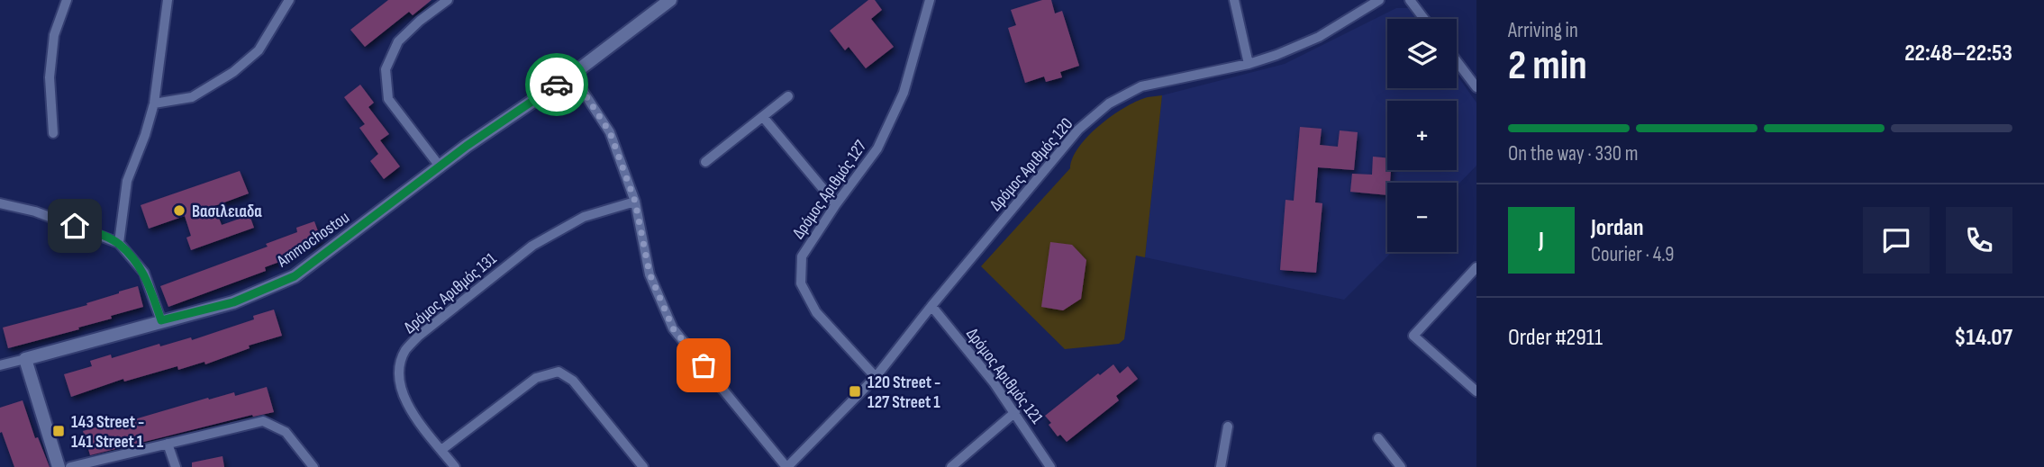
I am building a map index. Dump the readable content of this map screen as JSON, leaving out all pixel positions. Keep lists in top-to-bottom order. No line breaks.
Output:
{"streets":{"street":["Δρόμος Αριθμός 120","Δρόμος Αριθμός 127","Ammochostou","Δρόμος Αριθμός 131","Δρόμος Αριθμός 121"]},"crossings":[["Δρόμος Αριθμός 120","Δρόμος Αριθμός 127"],["Δρόμος Αριθμός 120","Δρόμος Αριθμός 121"]],"places":{"other":["Βασιλειαδα"],"transit":["120 Street - 127 Street 1","143 Street - 141 Street 1"]},"page":{"heading":["2 min","Arriving in","22:48–22:53"],"panel":["Jordan","Courier · 4.9","Order #2911","$14.07"],"map_buttons":["+","−"],"bar":"On the way · 330 m","round":"J"}}
